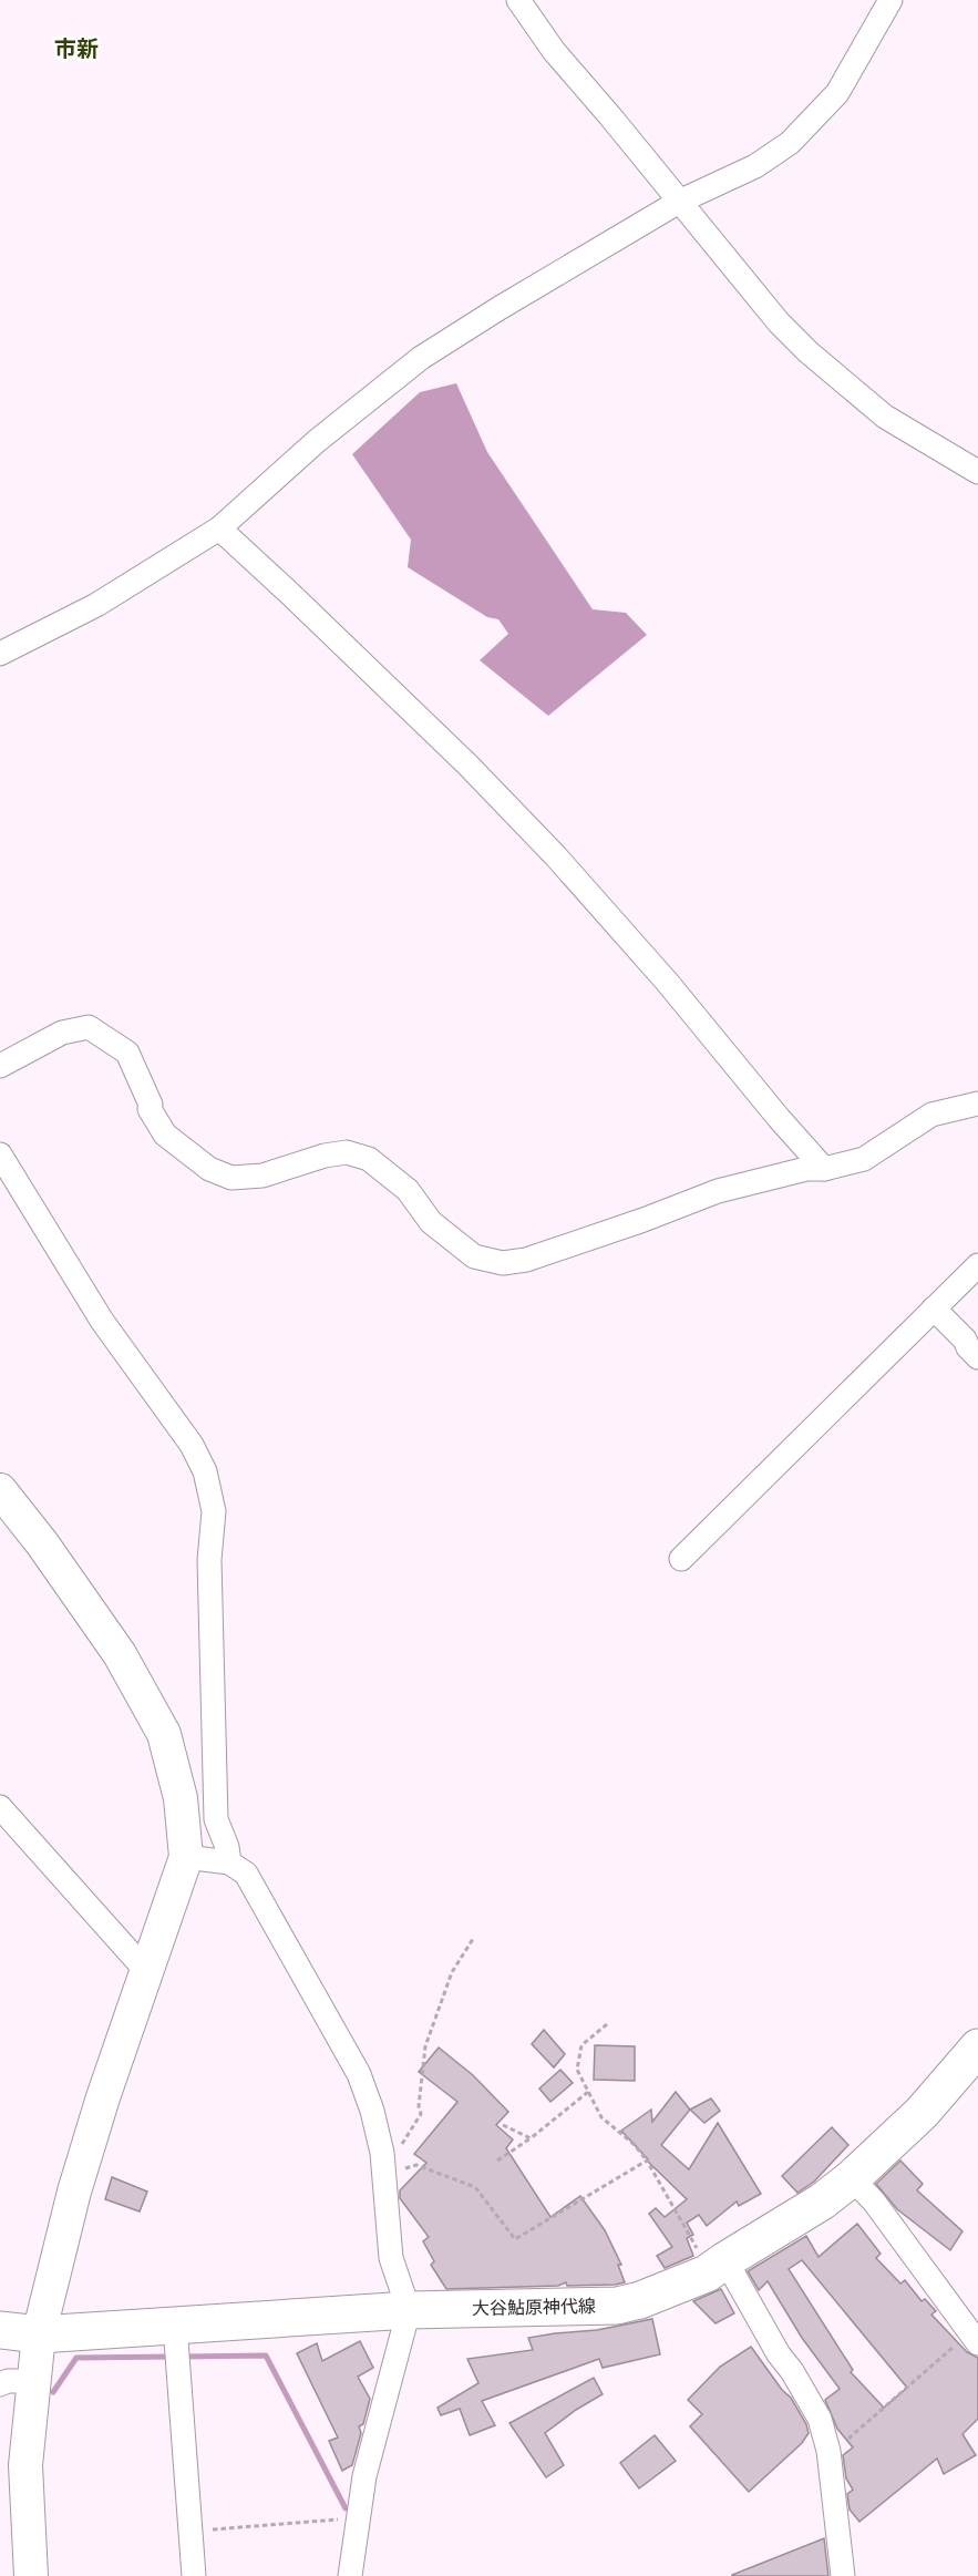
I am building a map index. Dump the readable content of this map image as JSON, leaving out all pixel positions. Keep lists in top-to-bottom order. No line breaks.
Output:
{"streets":{"main road":["大谷鮎原神代線"]},"districts":["市新"]}
